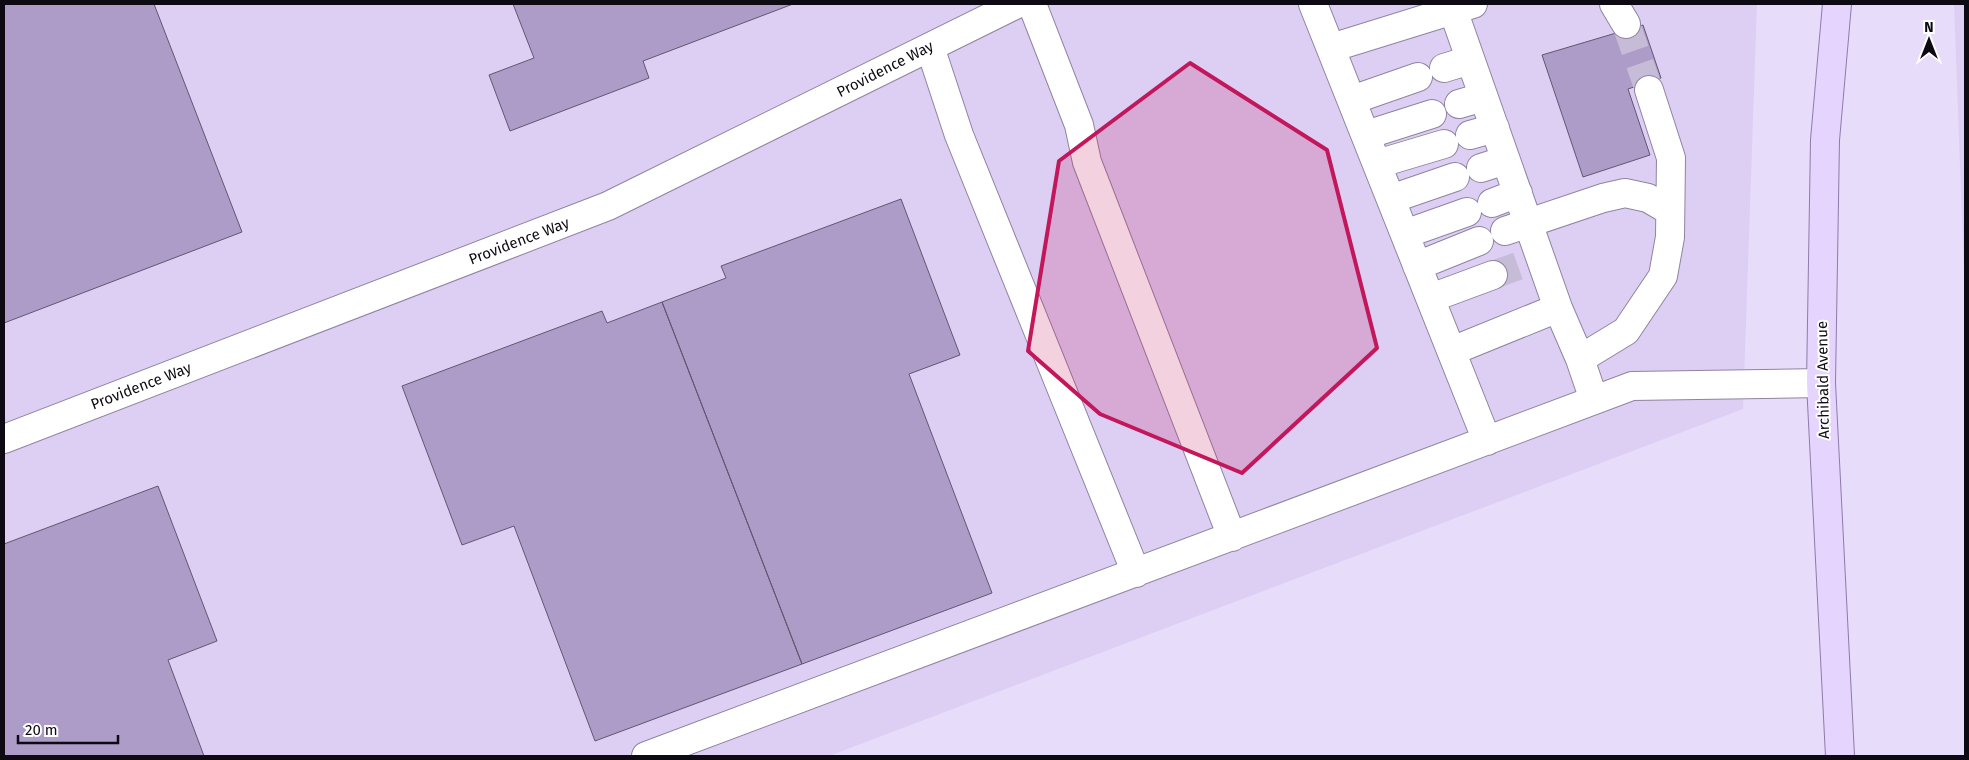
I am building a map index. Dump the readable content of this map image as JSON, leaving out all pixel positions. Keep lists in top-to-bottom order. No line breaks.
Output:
{"streets":{"main road":["Archibald Avenue"],"street":["Providence Way"]},"scale_bar":"20 m","north":"top"}
